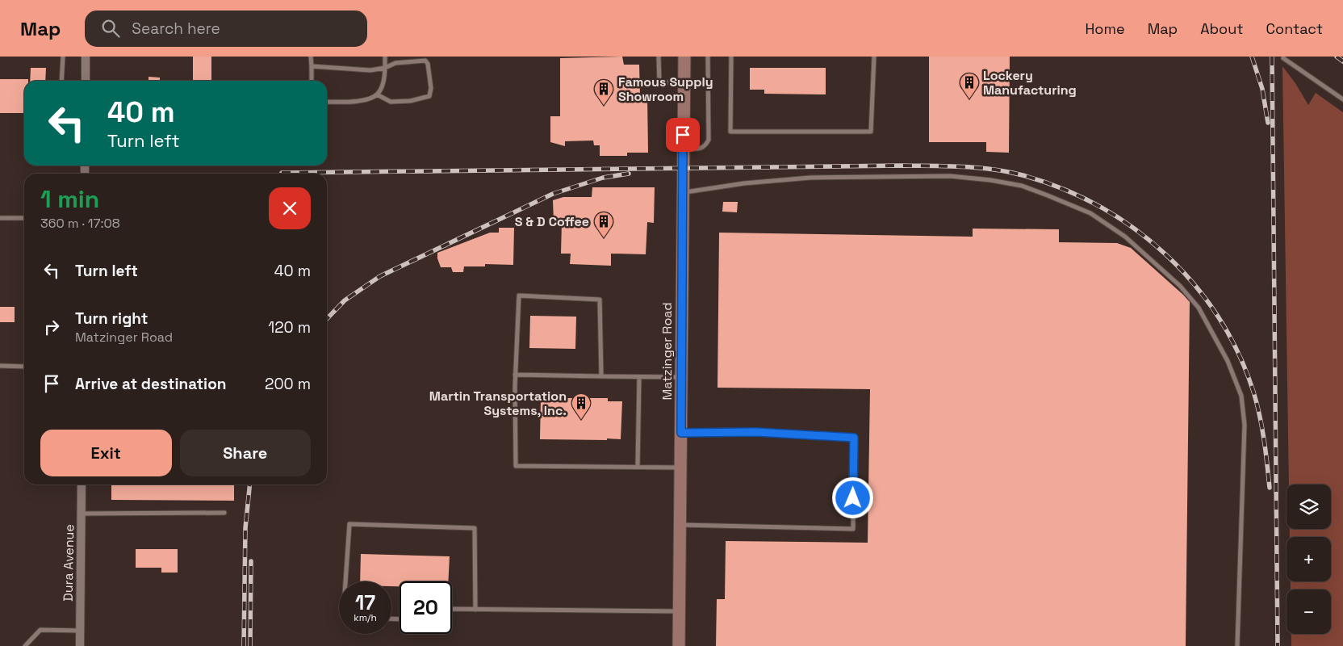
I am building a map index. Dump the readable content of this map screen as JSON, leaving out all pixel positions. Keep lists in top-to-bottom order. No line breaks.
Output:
{"streets":{"street":["Matzinger Road","Dura Avenue"]},"places":{"building":["Lockery Manufacturing","Famous Supply Showroom","S & D Coffee","Martin Transportation Systems, Inc."]},"page":{"header":"Map","search":"Search here","nav":["Home","Map","About","Contact"],"turn":["40 m","Turn left"],"heading":["1 min","360 m · 17:08"],"list":[{"name":"Turn left","value":"40 m"},{"name":"Turn right","note":"Matzinger Road","value":"120 m"},{"name":"Arrive at destination","value":"200 m"}],"buttons":["Exit","Share"],"map_buttons":["+","−"],"speed":"17 km/h","limit":"20"}}
